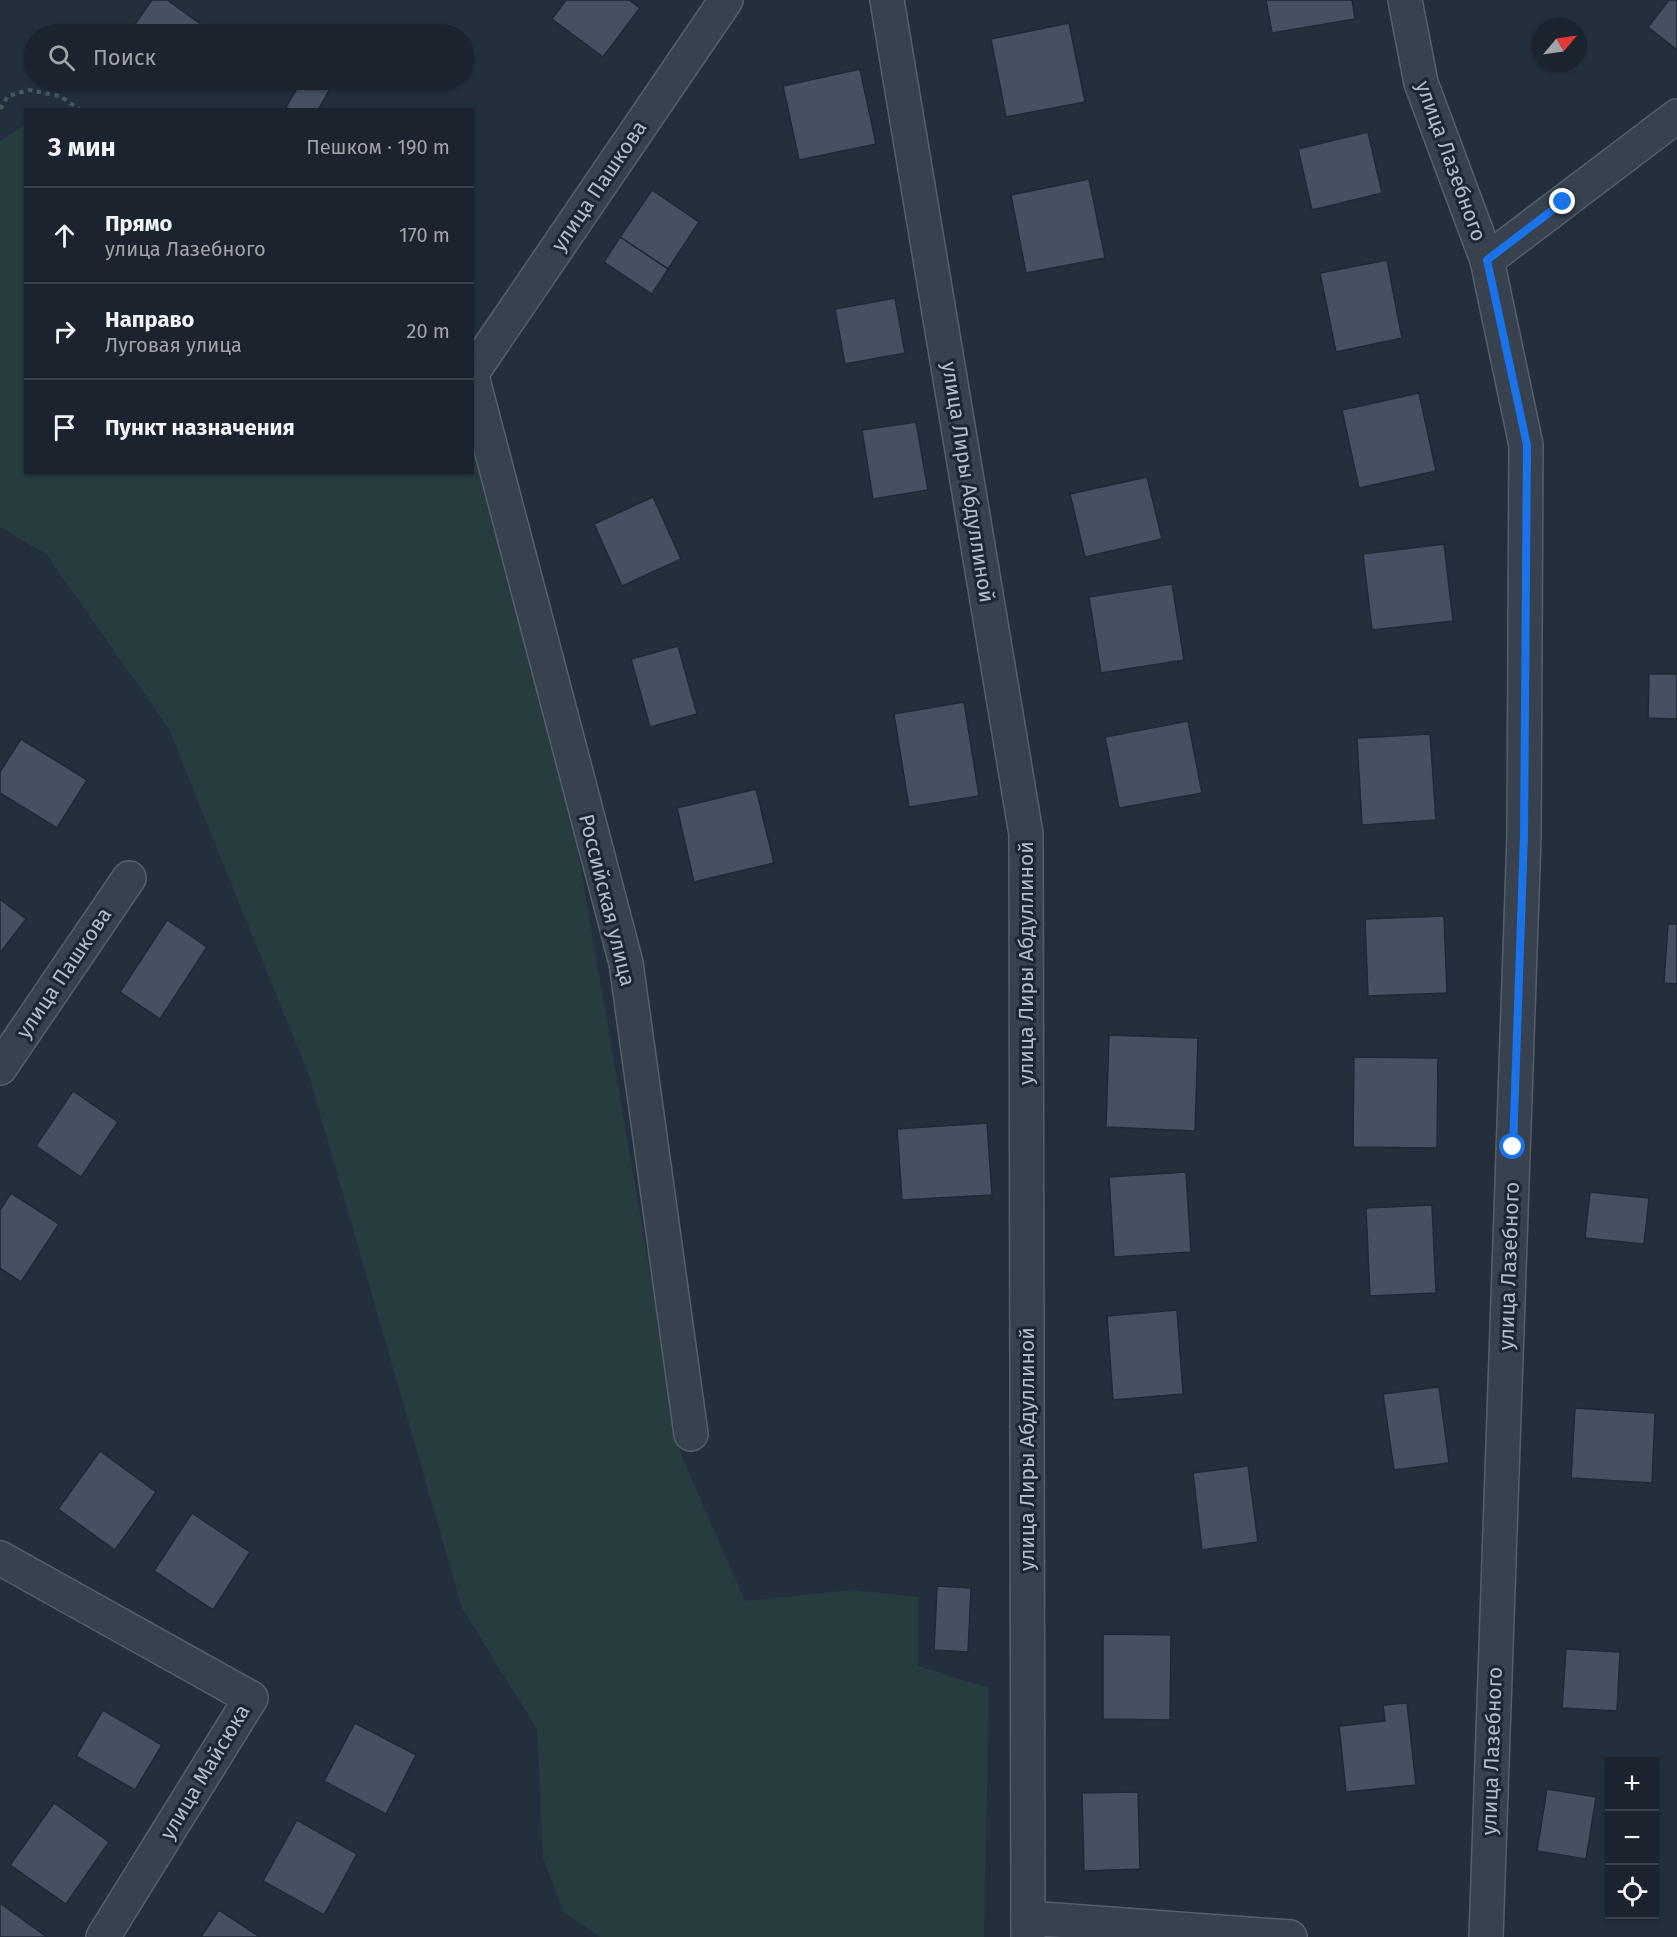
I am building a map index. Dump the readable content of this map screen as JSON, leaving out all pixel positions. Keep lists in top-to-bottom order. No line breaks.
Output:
{"streets":{"street":["улица Лазебного","улица Пашкова","улица Лиры Абдуллиной","Российская улица","улица Майсюка"]},"north":"top right","page":{"search":"Поиск","heading":["3 мин","Пешком · 190 m"],"list":[["Прямо","улица Лазебного","170 m"],["Направо","Луговая улица","20 m"],"Пункт назначения"],"map_buttons":["+","−"]}}
